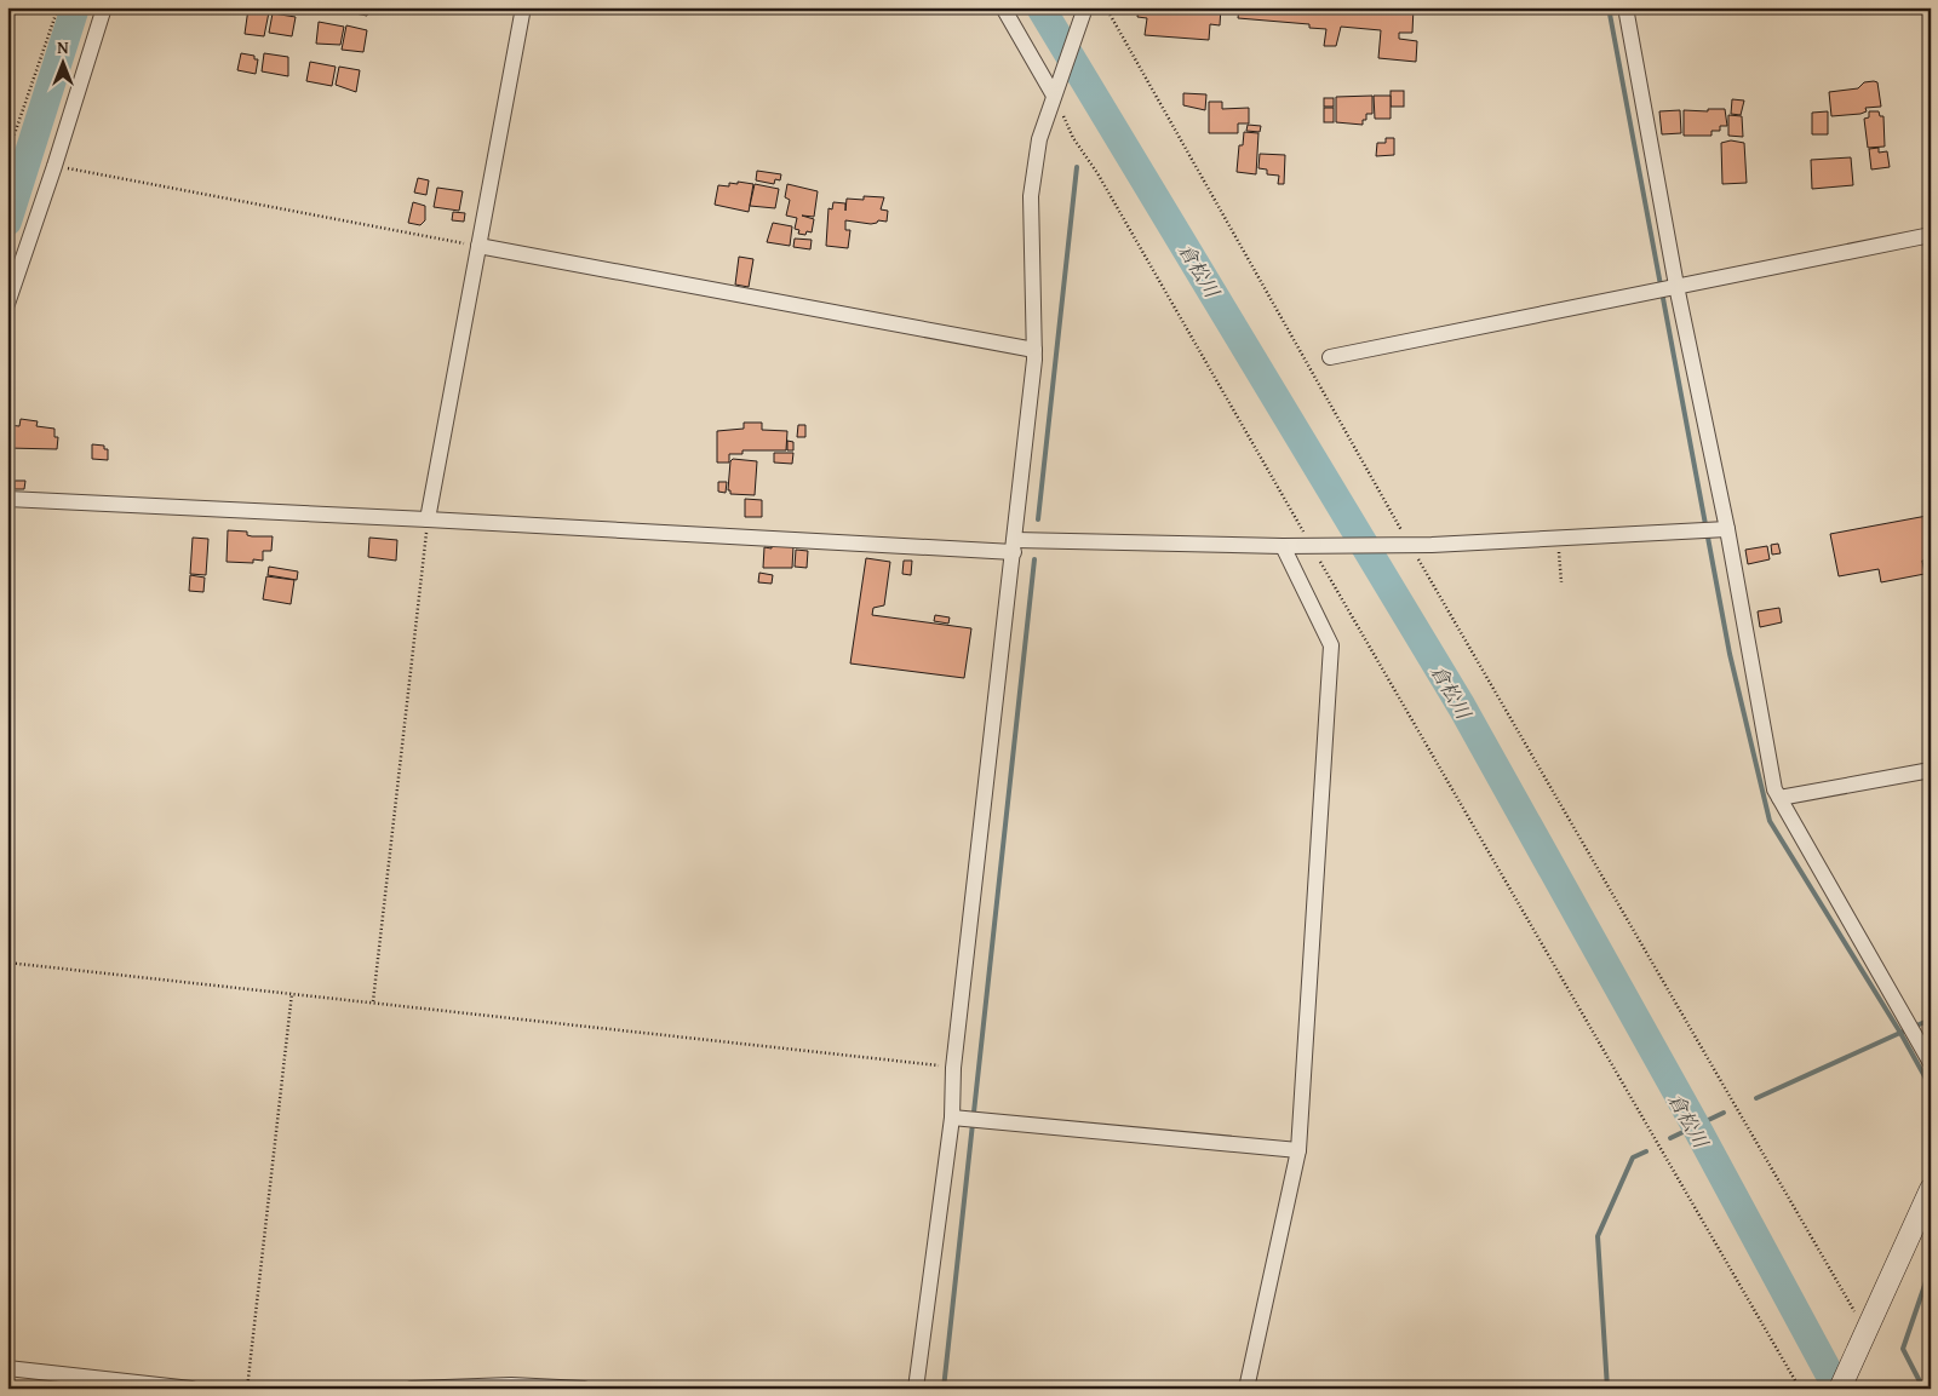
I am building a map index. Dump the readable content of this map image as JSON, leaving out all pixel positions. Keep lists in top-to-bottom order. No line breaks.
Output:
{"water":["倉松川"],"north":"top"}
